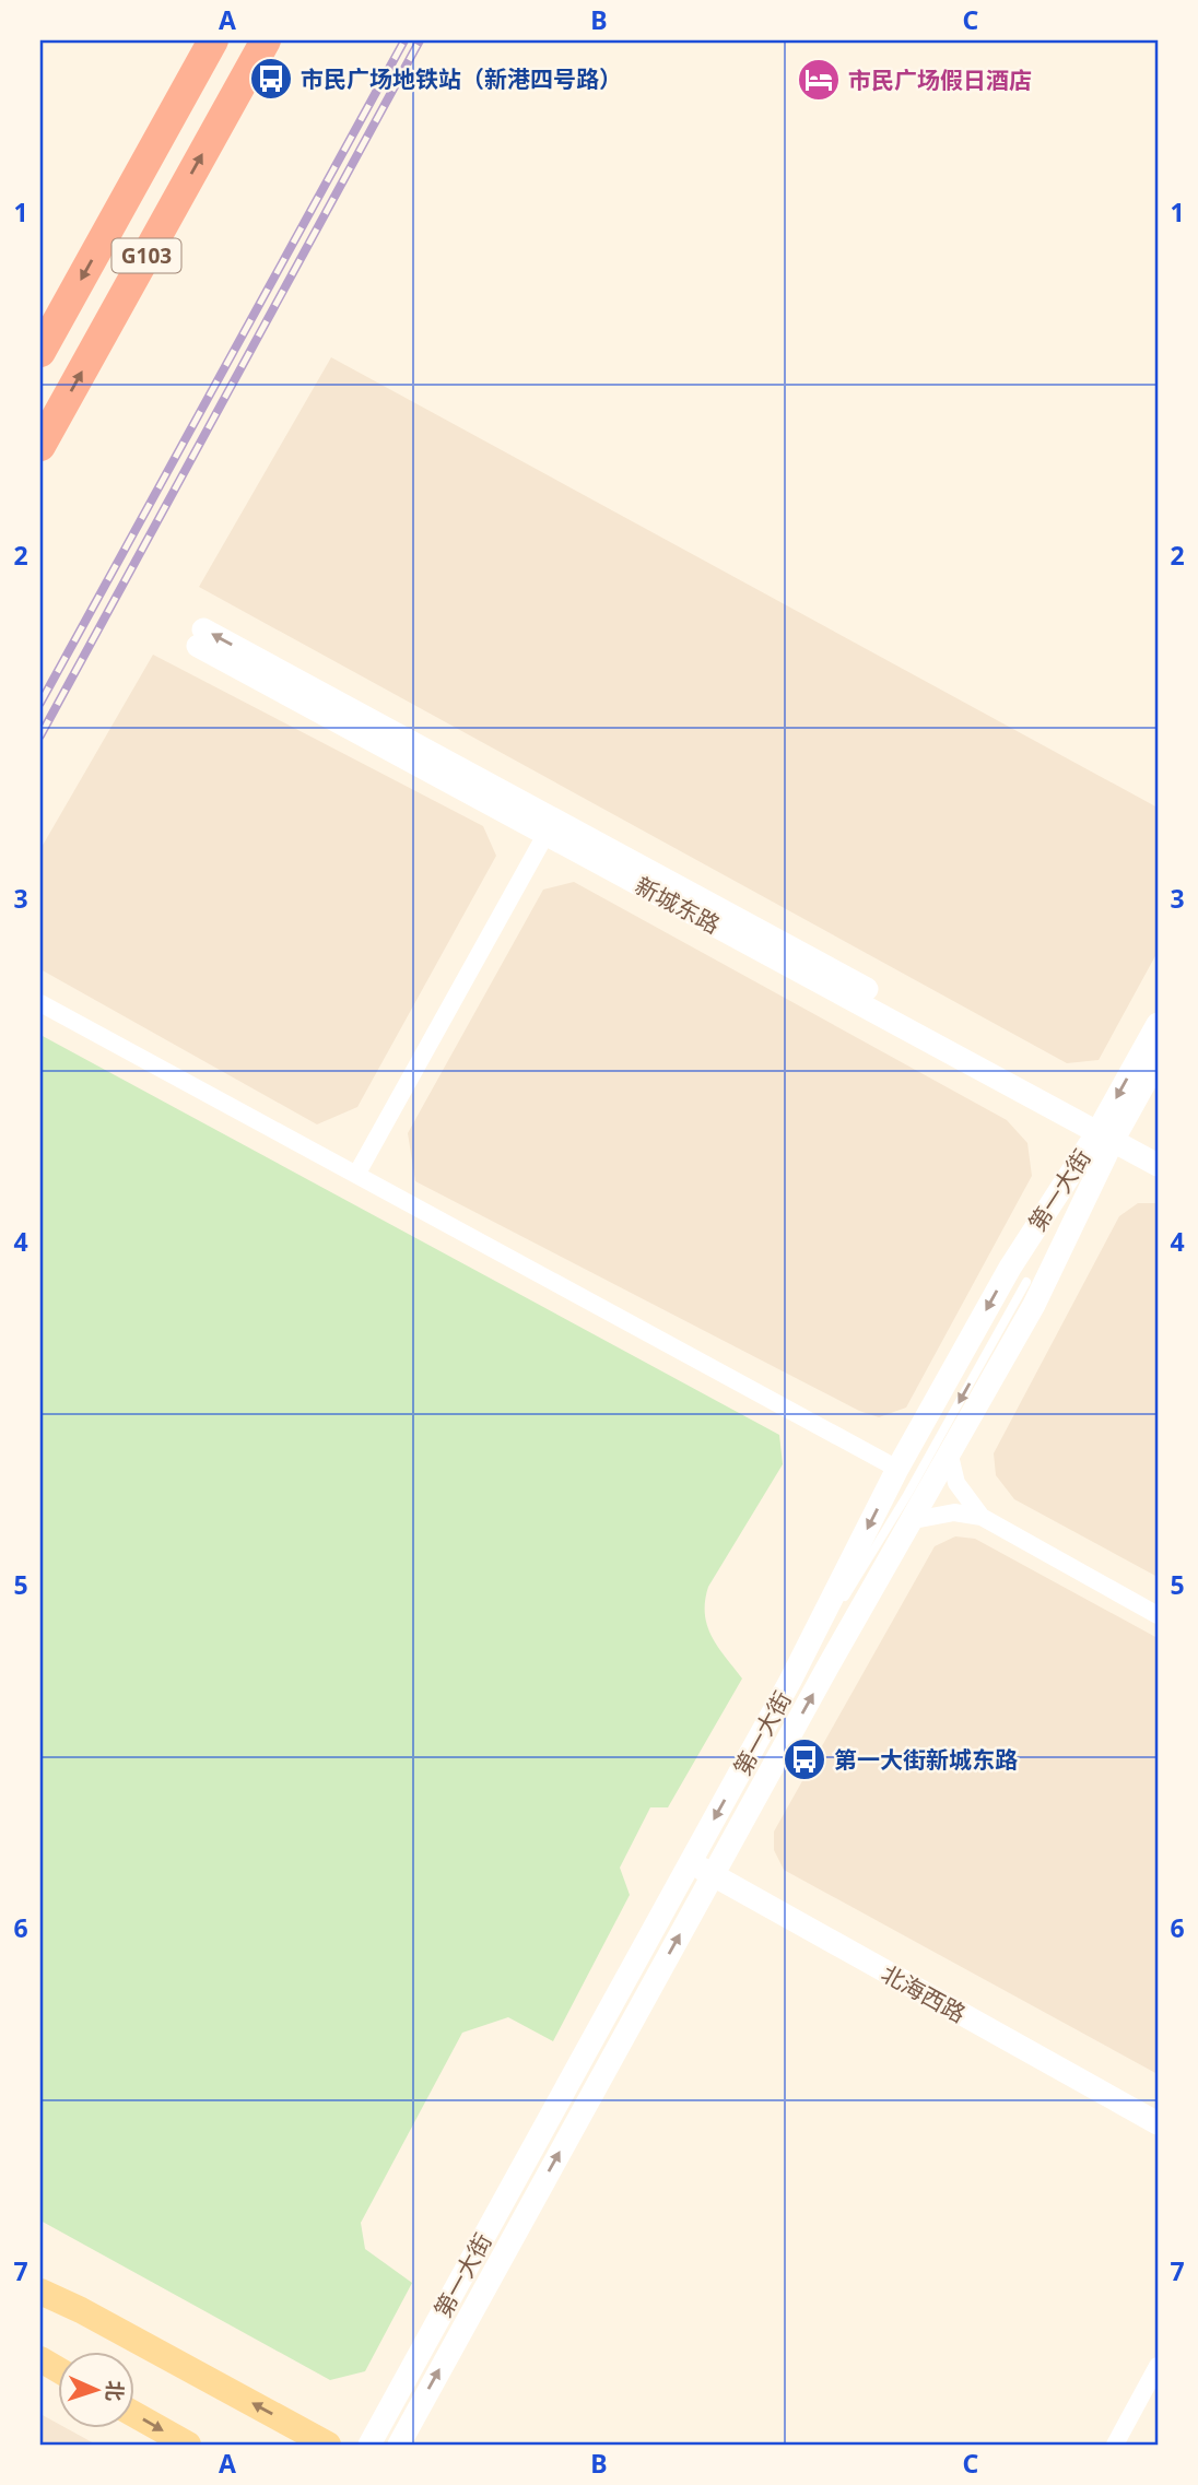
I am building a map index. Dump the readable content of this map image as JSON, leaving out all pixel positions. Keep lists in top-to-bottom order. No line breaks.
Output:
{"streets":{"highway":["G103"],"main road":["新城东路","第一大街","北海西路"]},"crossings":[["新城东路","第一大街"],["第一大街","北海西路"]],"places":{"bus stop":["市民广场地铁站（新港四号路）","第一大街新城东路"],"hotel":["市民广场假日酒店"]},"north":"right","grid":{"columns":["A","B","C"],"rows":["1","2","3","4","5","6","7"]}}
